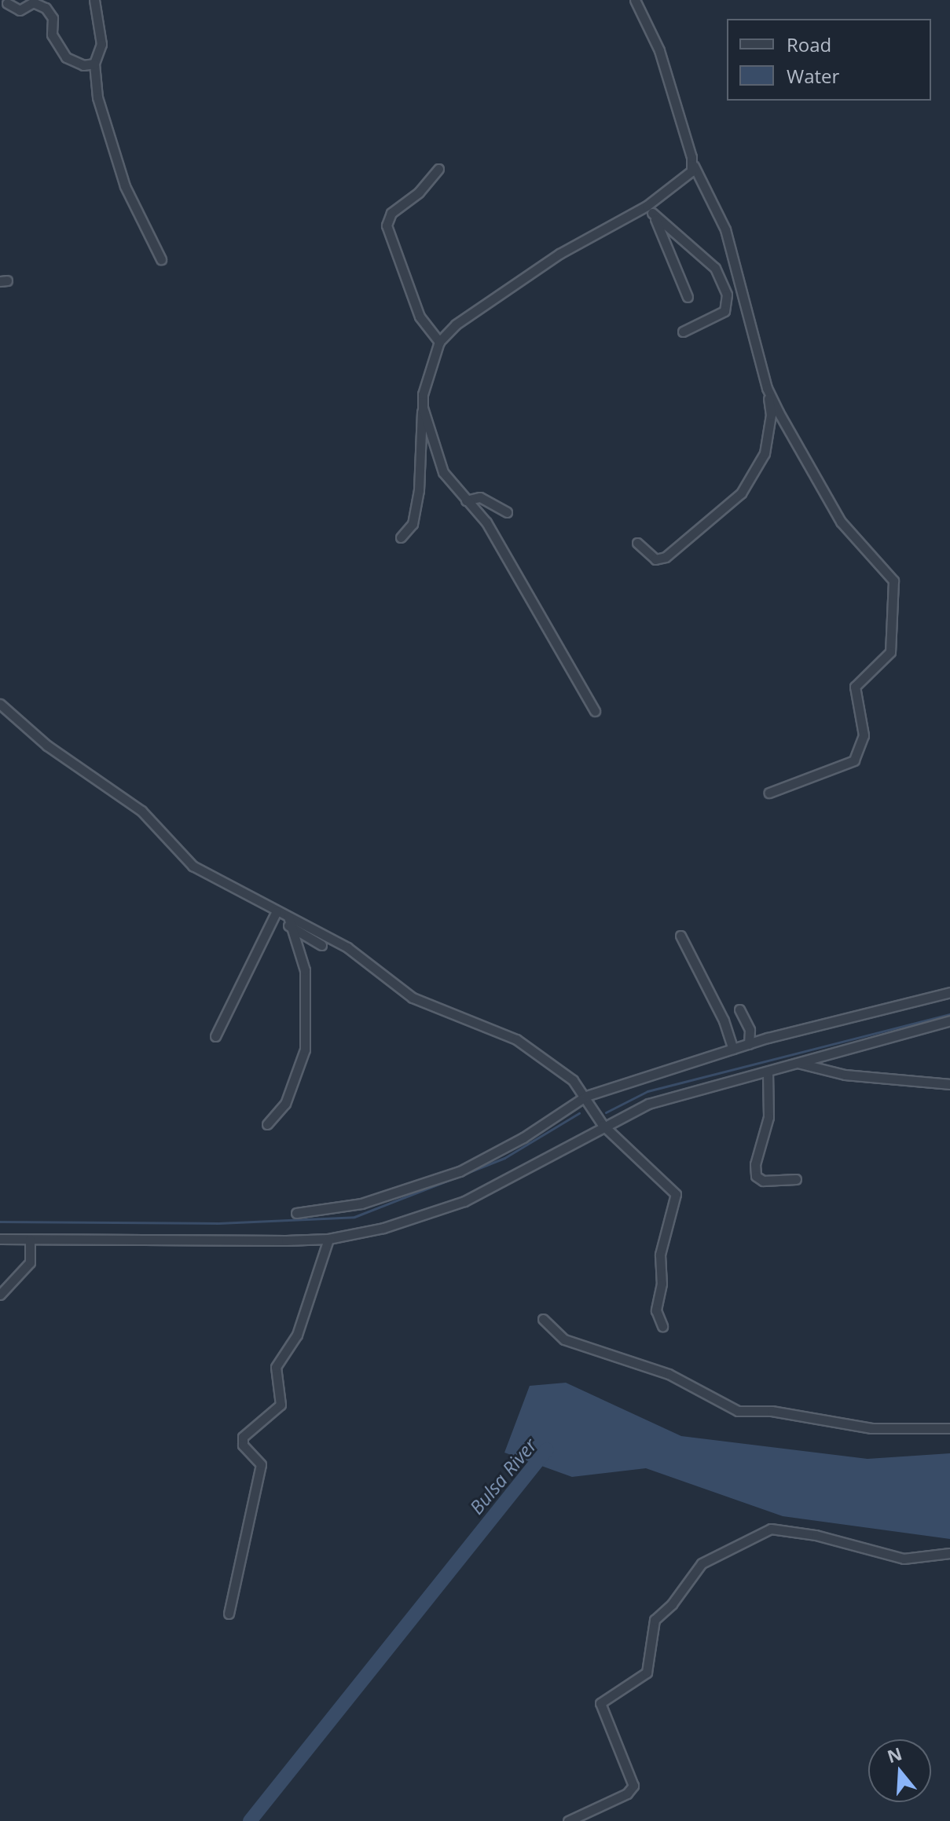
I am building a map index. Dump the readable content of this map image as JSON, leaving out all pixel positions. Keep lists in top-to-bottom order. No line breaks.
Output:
{"water":["Bulsa River"],"legend":["Road","Water"],"north":"top"}
